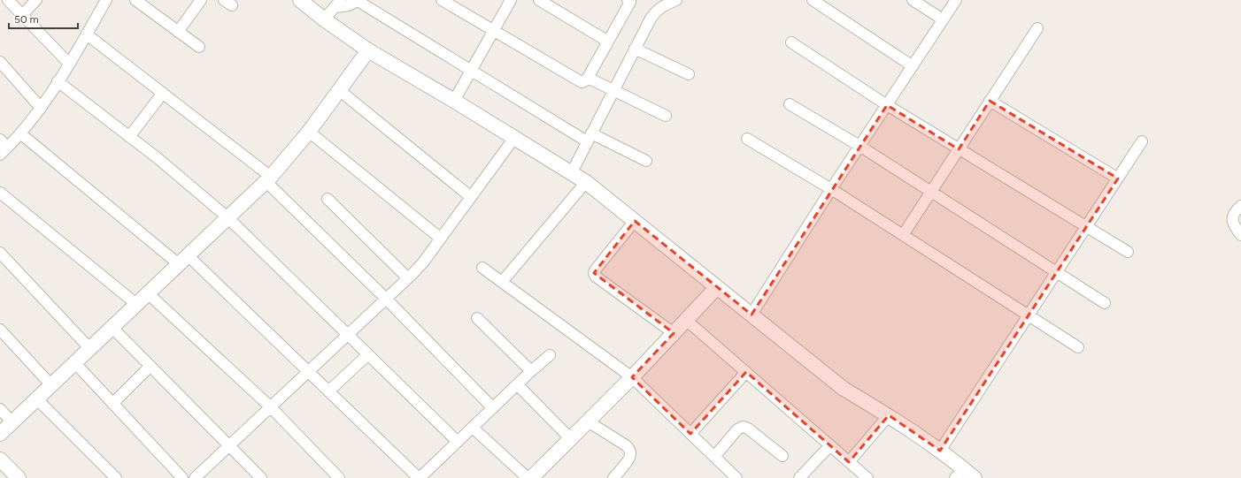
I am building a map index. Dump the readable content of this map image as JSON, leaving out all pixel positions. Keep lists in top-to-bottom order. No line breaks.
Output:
{"scale_bar":"50 m"}
